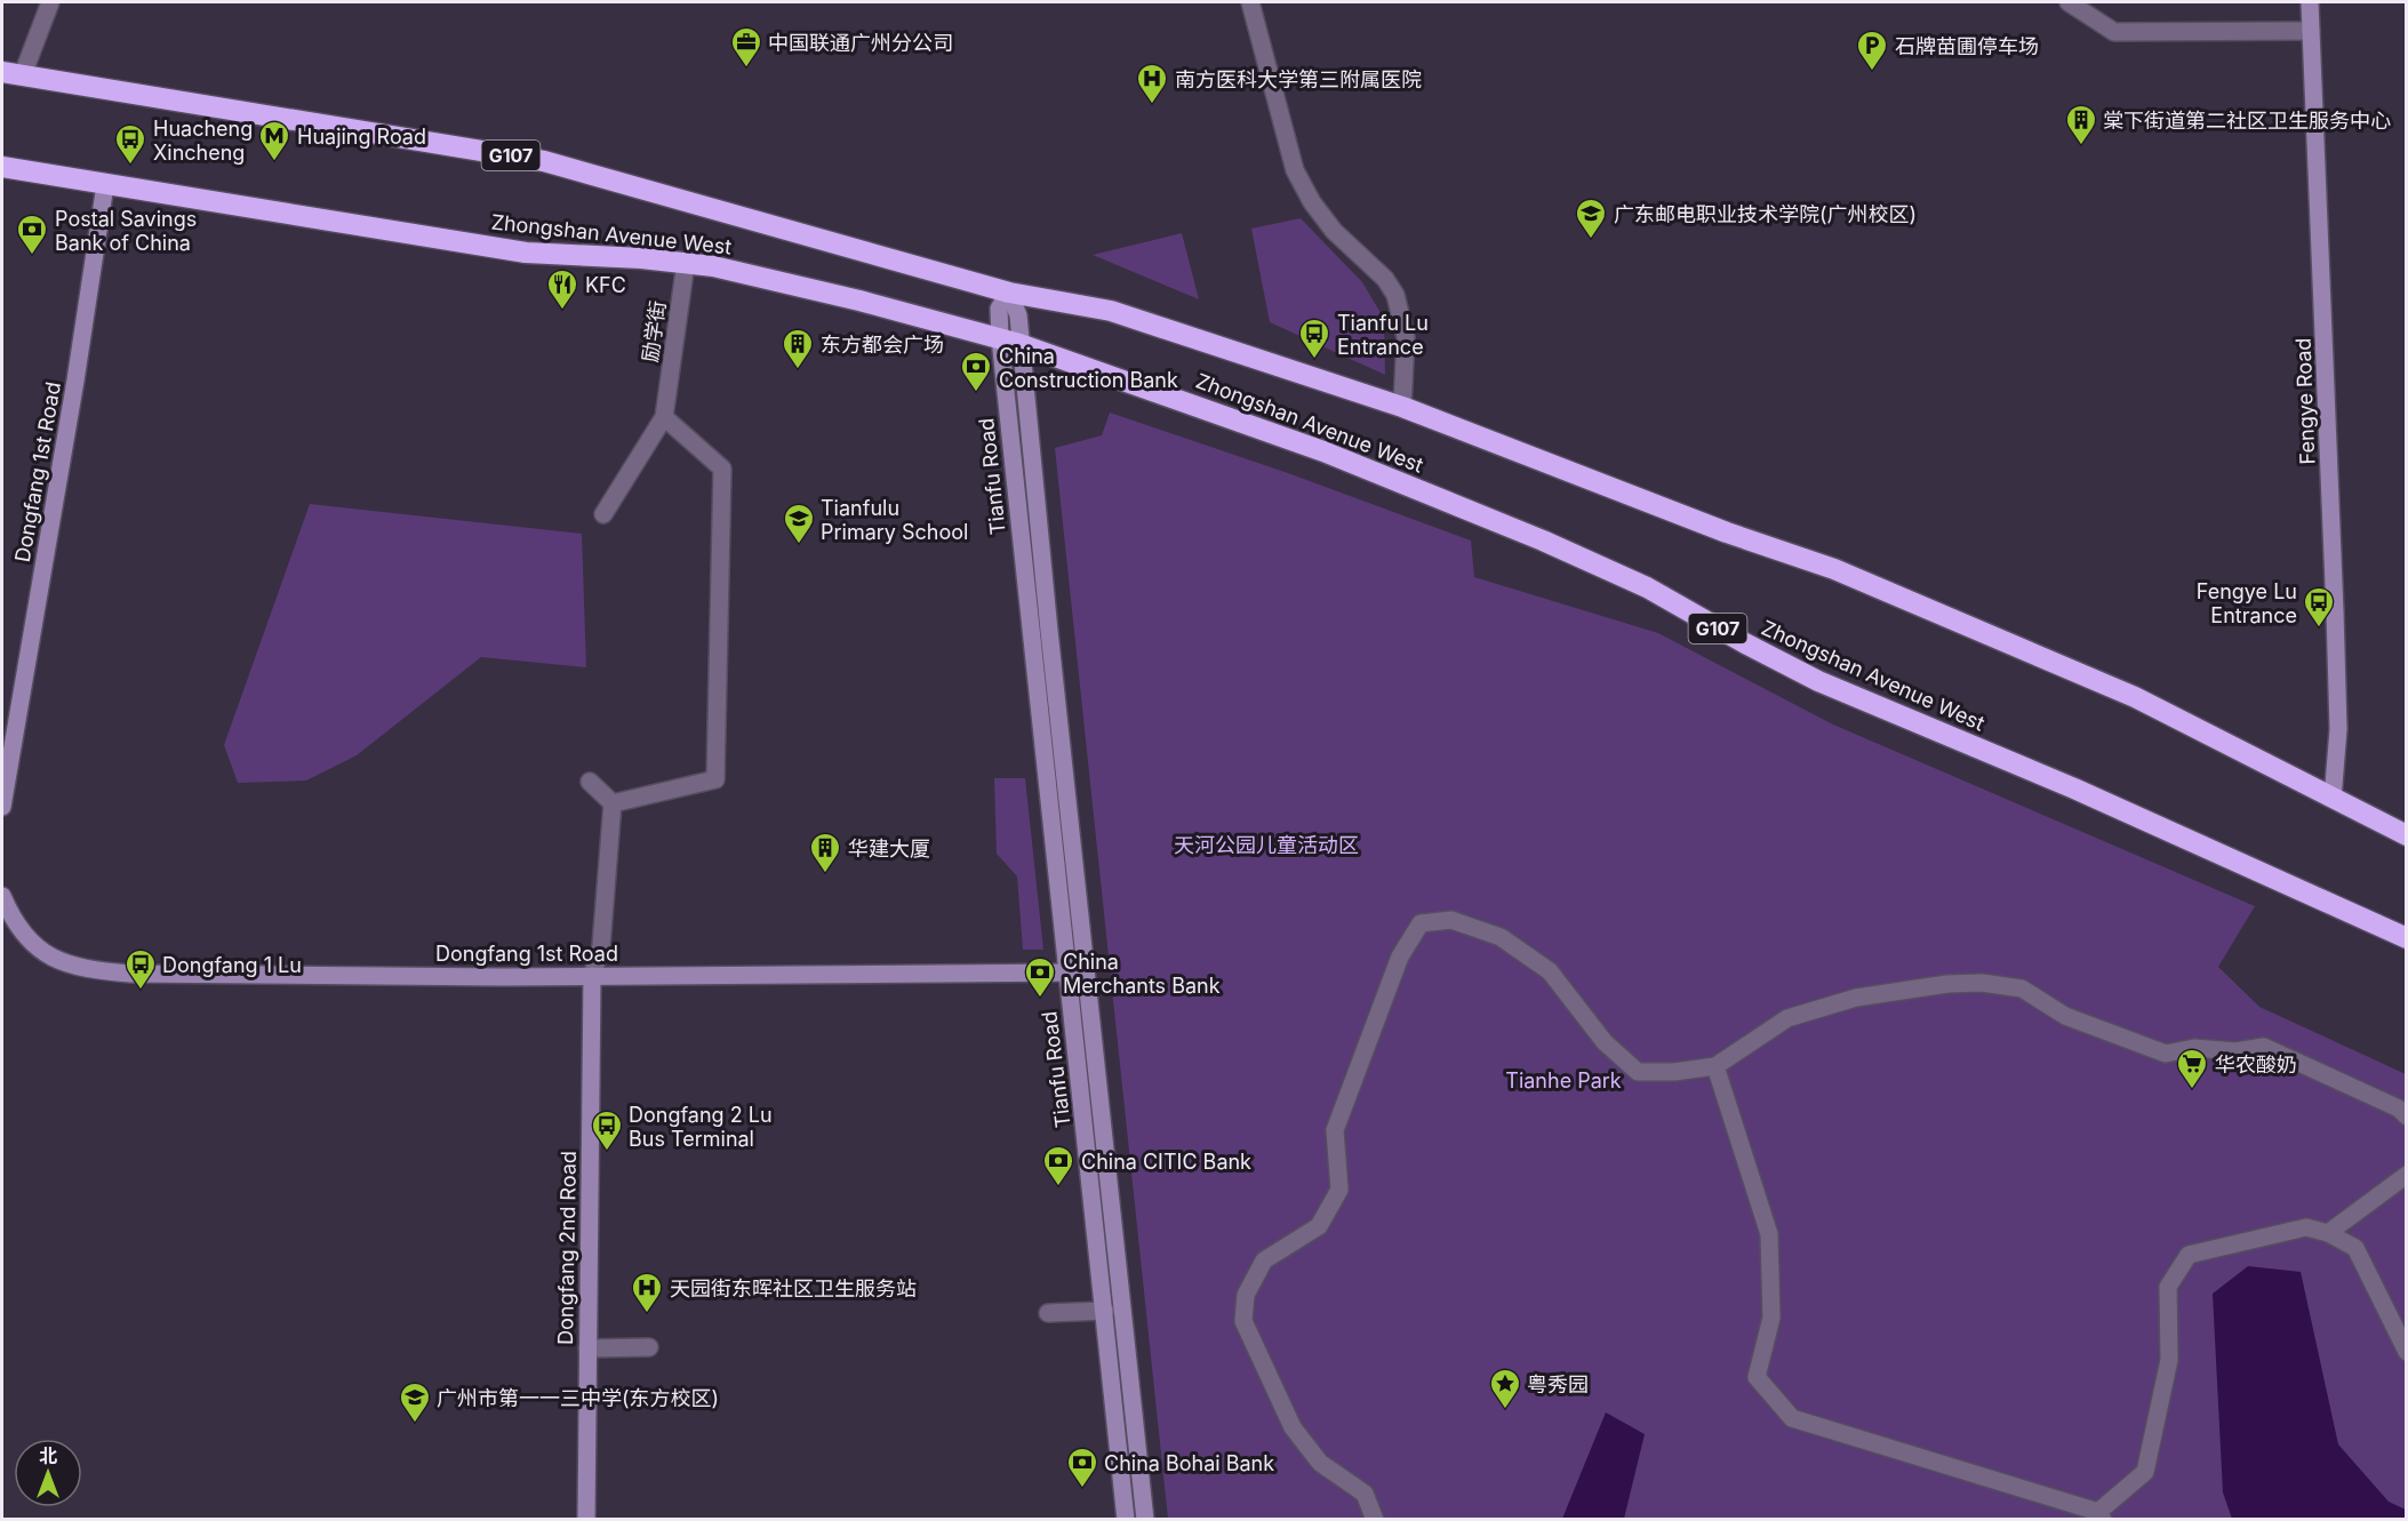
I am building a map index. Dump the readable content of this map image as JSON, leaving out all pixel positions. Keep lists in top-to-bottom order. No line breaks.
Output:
{"streets":{"highway":["G107","Zhongshan Avenue West"],"street":["励学街","Fengye Road","Dongfang 1st Road","Tianfu Road","Dongfang 2nd Road"]},"crossings":[["Zhongshan Avenue West","励学街"],["Zhongshan Avenue West","Fengye Road"],["Zhongshan Avenue West","Dongfang 1st Road"],["Zhongshan Avenue West","Tianfu Road"],["Dongfang 1st Road","Tianfu Road"],["Dongfang 1st Road","Dongfang 2nd Road"]],"parks":["天河公园儿童活动区","Tianhe Park"],"places":{"office":["中国联通广州分公司"],"parking":["石牌苗圃停车场"],"hospital":["南方医科大学第三附属医院","天园街东晖社区卫生服务站"],"building":["棠下街道第二社区卫生服务中心","东方都会广场","华建大厦"],"metro station":["Huajing Road"],"bus stop":["Huacheng Xincheng","Tianfu Lu Entrance","Fengye Lu Entrance","Dongfang 1 Lu","Dongfang 2 Lu Bus Terminal"],"school or university":["广东邮电职业技术学院(广州校区)","Tianfulu Primary School","广州市第一一三中学(东方校区)"],"bank":["Postal Savings Bank of China","China Construction Bank","China Merchants Bank","China CITIC Bank","China Bohai Bank"],"restaurant":["KFC"],"supermarket":["华农酸奶"],"place":["粤秀园"]},"north":"top"}
